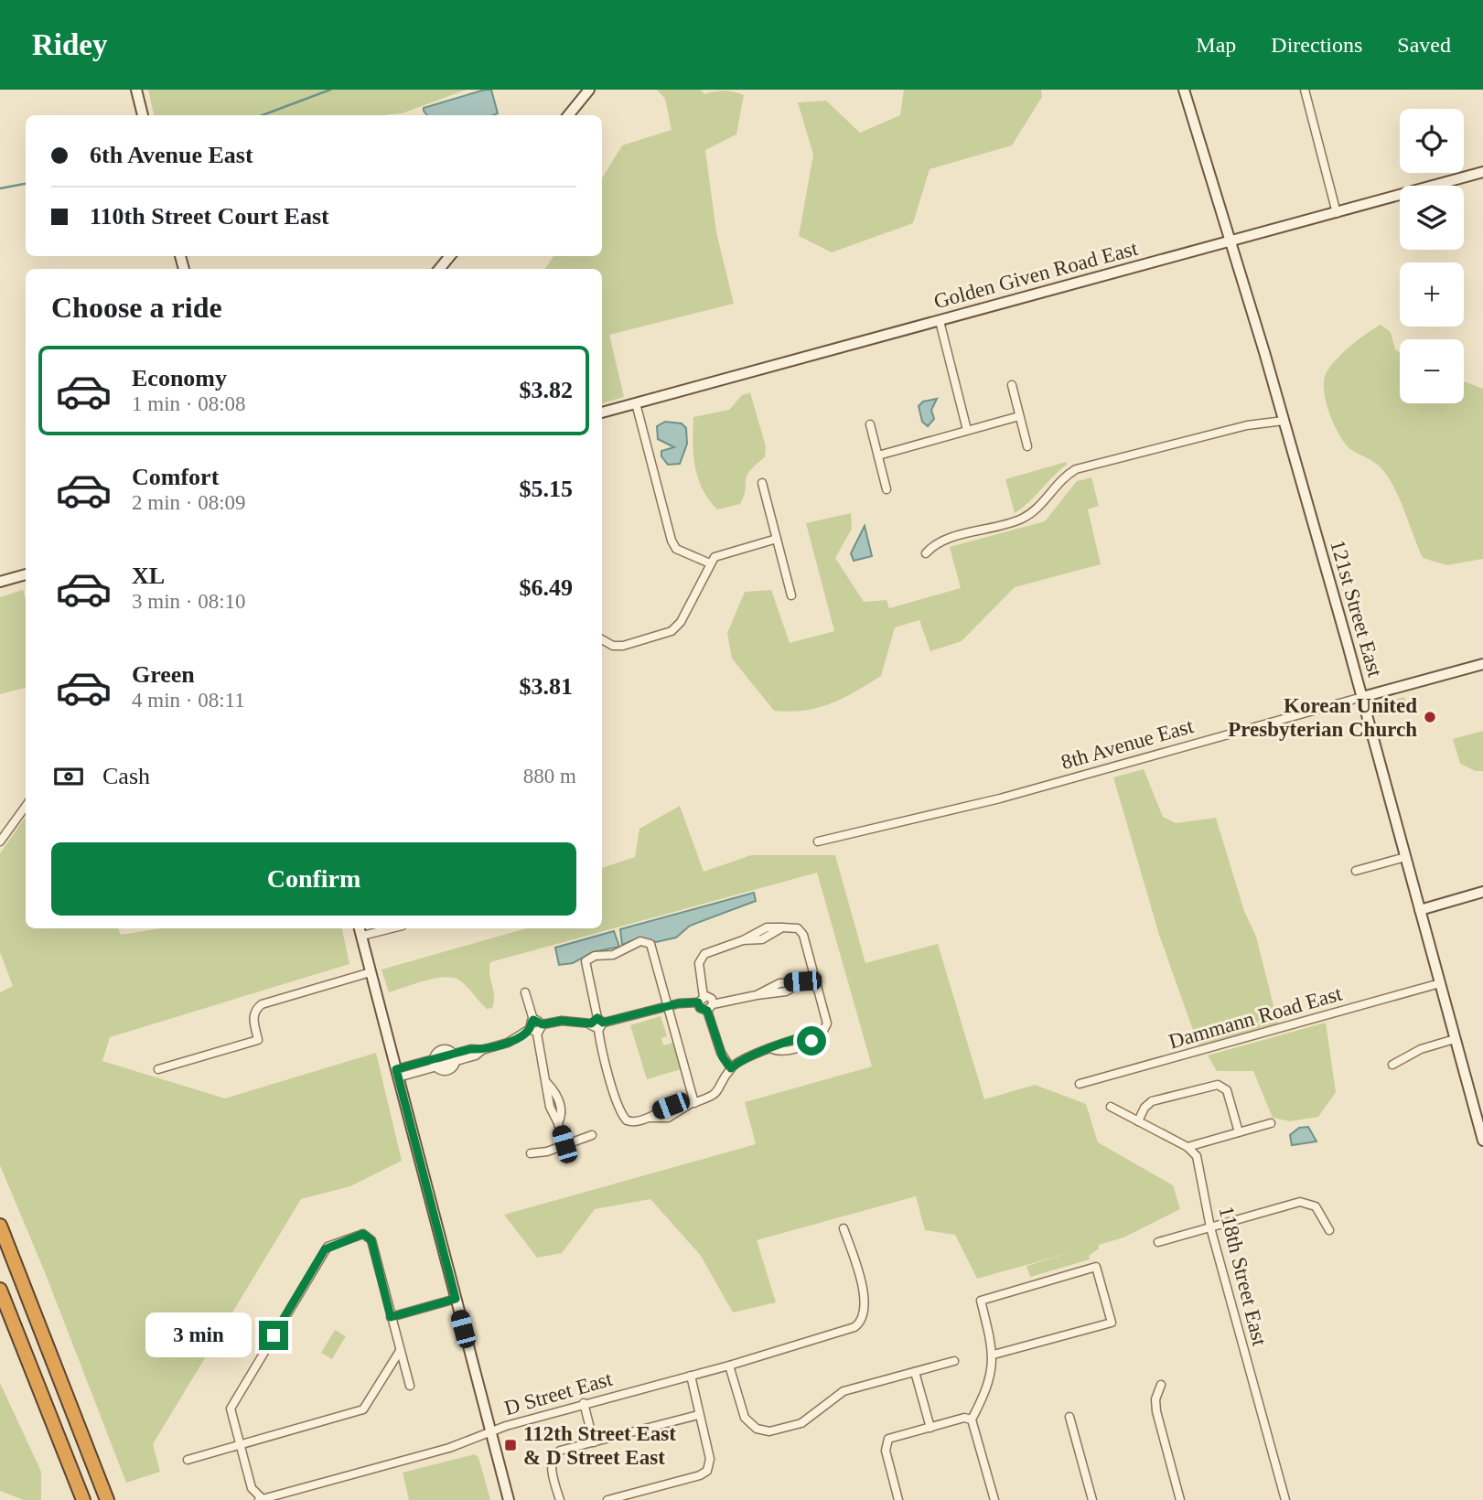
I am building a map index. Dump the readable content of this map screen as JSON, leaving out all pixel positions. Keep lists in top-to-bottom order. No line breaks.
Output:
{"streets":{"street":["Golden Given Road East","121st Street East","8th Avenue East","Dammann Road East","118th Street East","D Street East"]},"crossings":[["Golden Given Road East","121st Street East"],["121st Street East","8th Avenue East"],["121st Street East","Dammann Road East"]],"places":{"other":["Korean United Presbyterian Church"],"transit":["112th Street East & D Street East"]},"page":{"header":"Ridey","nav":["Map","Directions","Saved"],"map_buttons":["+","−"],"banner":["6th Avenue East","110th Street Court East"],"heading":"Choose a ride","list":[{"name":"Economy","note":"1 min · 08:08","value":"$3.82"},{"name":"Comfort","note":"2 min · 08:09","value":"$5.15"},{"name":"XL","note":"3 min · 08:10","value":"$6.49"},{"name":"Green","note":"4 min · 08:11","value":"$3.81"}],"pay":["Cash","880 m"],"buttons":"Confirm","bubble":"3 min"}}
